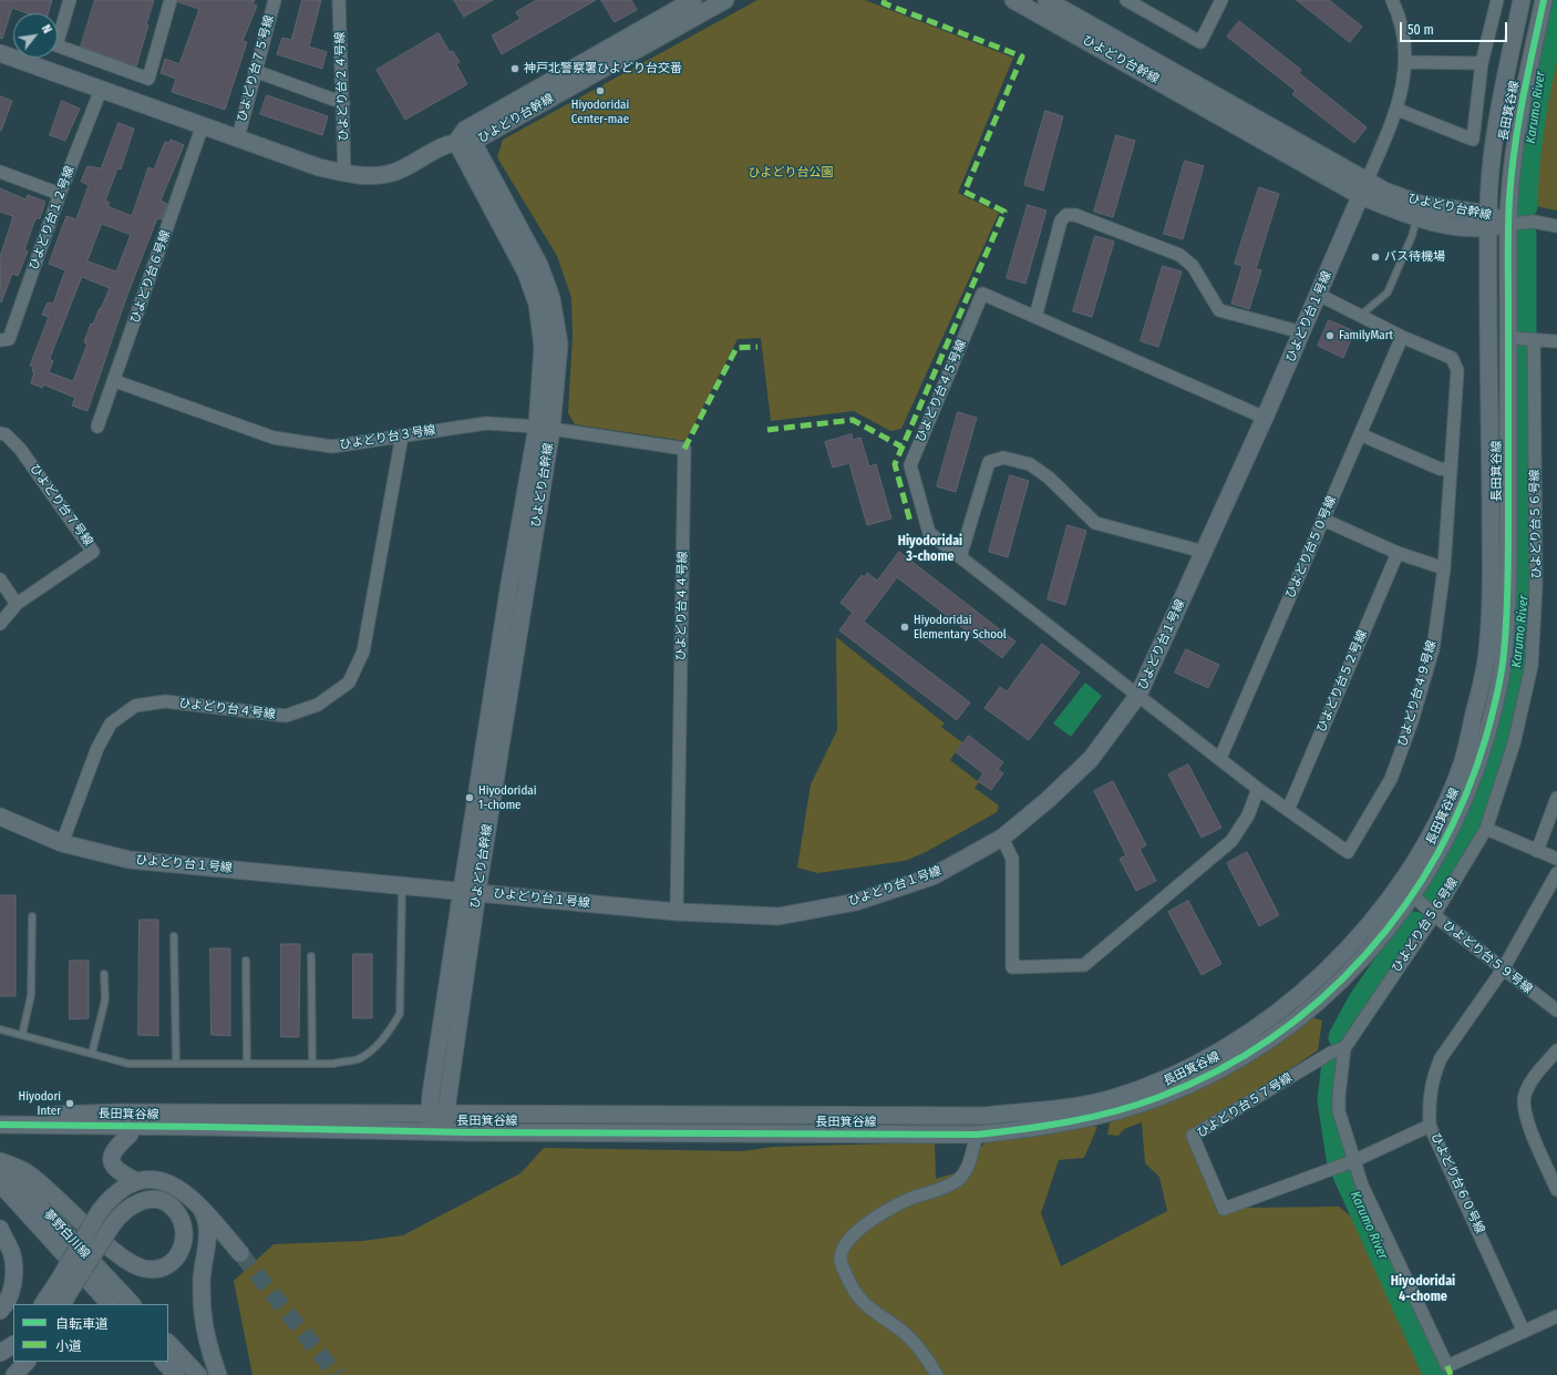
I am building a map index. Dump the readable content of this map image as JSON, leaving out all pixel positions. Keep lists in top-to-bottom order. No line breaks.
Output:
{"streets":{"street":["ひよどり台幹線","ひよどり台７５号線","ひよどり台２４号線","長田箕谷線","ひよどり台１２号線","ひよどり台６号線","ひよどり台１号線","ひよどり台４５号線","ひよどり台３号線","ひよどり台７号線","ひよどり台５６号線","ひよどり台５０号線","ひよどり台４４号線","ひよどり台５２号線","ひよどり台４９号線","ひよどり台４号線","ひよどり台５９号線","ひよどり台５７号線","ひよどり台６０号線","夢野白川線"]},"crossings":[["ひよどり台幹線","長田箕谷線"],["ひよどり台幹線","ひよどり台１号線"],["ひよどり台幹線","ひよどり台３号線"],["ひよどり台幹線","ひよどり台４４号線"],["長田箕谷線","ひよどり台５９号線"],["ひよどり台６号線","ひよどり台３号線"],["ひよどり台１号線","ひよどり台４５号線"],["ひよどり台１号線","ひよどり台４４号線"],["ひよどり台１号線","ひよどり台４９号線"],["ひよどり台１号線","ひよどり台４号線"],["ひよどり台４５号線","ひよどり台４９号線"],["ひよどり台３号線","ひよどり台４４号線"],["ひよどり台３号線","ひよどり台４号線"],["ひよどり台５６号線","ひよどり台５９号線"],["ひよどり台５６号線","ひよどり台５７号線"],["ひよどり台５６号線","ひよどり台６０号線"],["ひよどり台５０号線","ひよどり台４９号線"],["ひよどり台５２号線","ひよどり台４９号線"],["ひよどり台５９号線","ひよどり台６０号線"]],"districts":["Hiyodoridai 3-chome","Hiyodoridai 4-chome"],"water":["Karumo River"],"parks":["ひよどり台公園"],"places":["神戸北警察署ひよどり台交番","Hiyodoridai Center-mae","バス待機場","FamilyMart","Hiyodoridai Elementary School","Hiyodoridai 1-chome","Hiyodori Inter"],"legend":["自転車道","小道"],"scale_bar":"50 m","north":"top right"}
